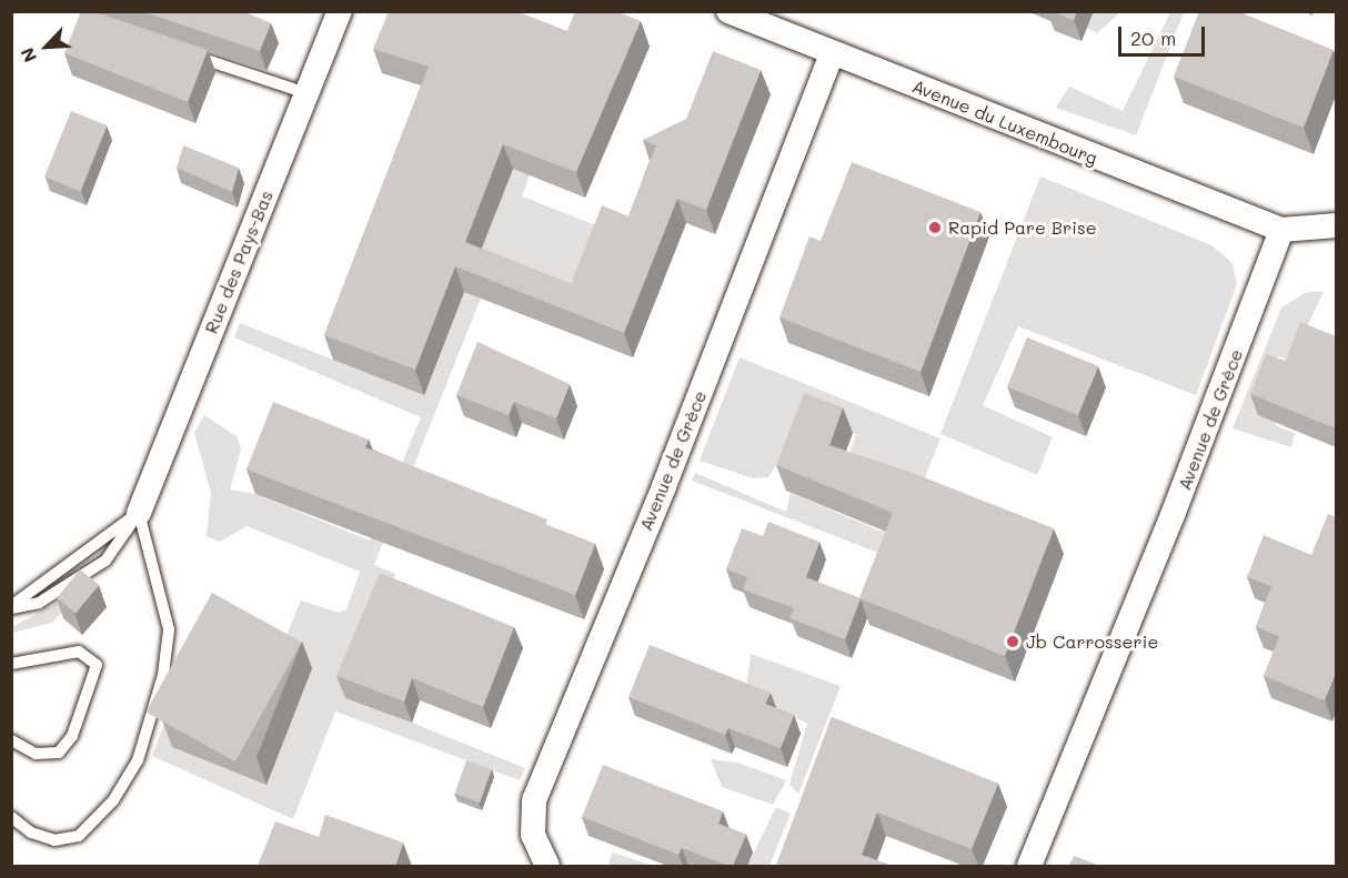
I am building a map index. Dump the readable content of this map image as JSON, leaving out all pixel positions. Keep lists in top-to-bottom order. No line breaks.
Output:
{"streets":{"street":["Avenue du Luxembourg","Rue des Pays-Bas","Avenue de Grèce"]},"crossings":[["Avenue du Luxembourg","Avenue de Grèce"]],"places":["Rapid Pare Brise","Jb Carrosserie"],"scale_bar":"20 m","north":"bottom left"}
